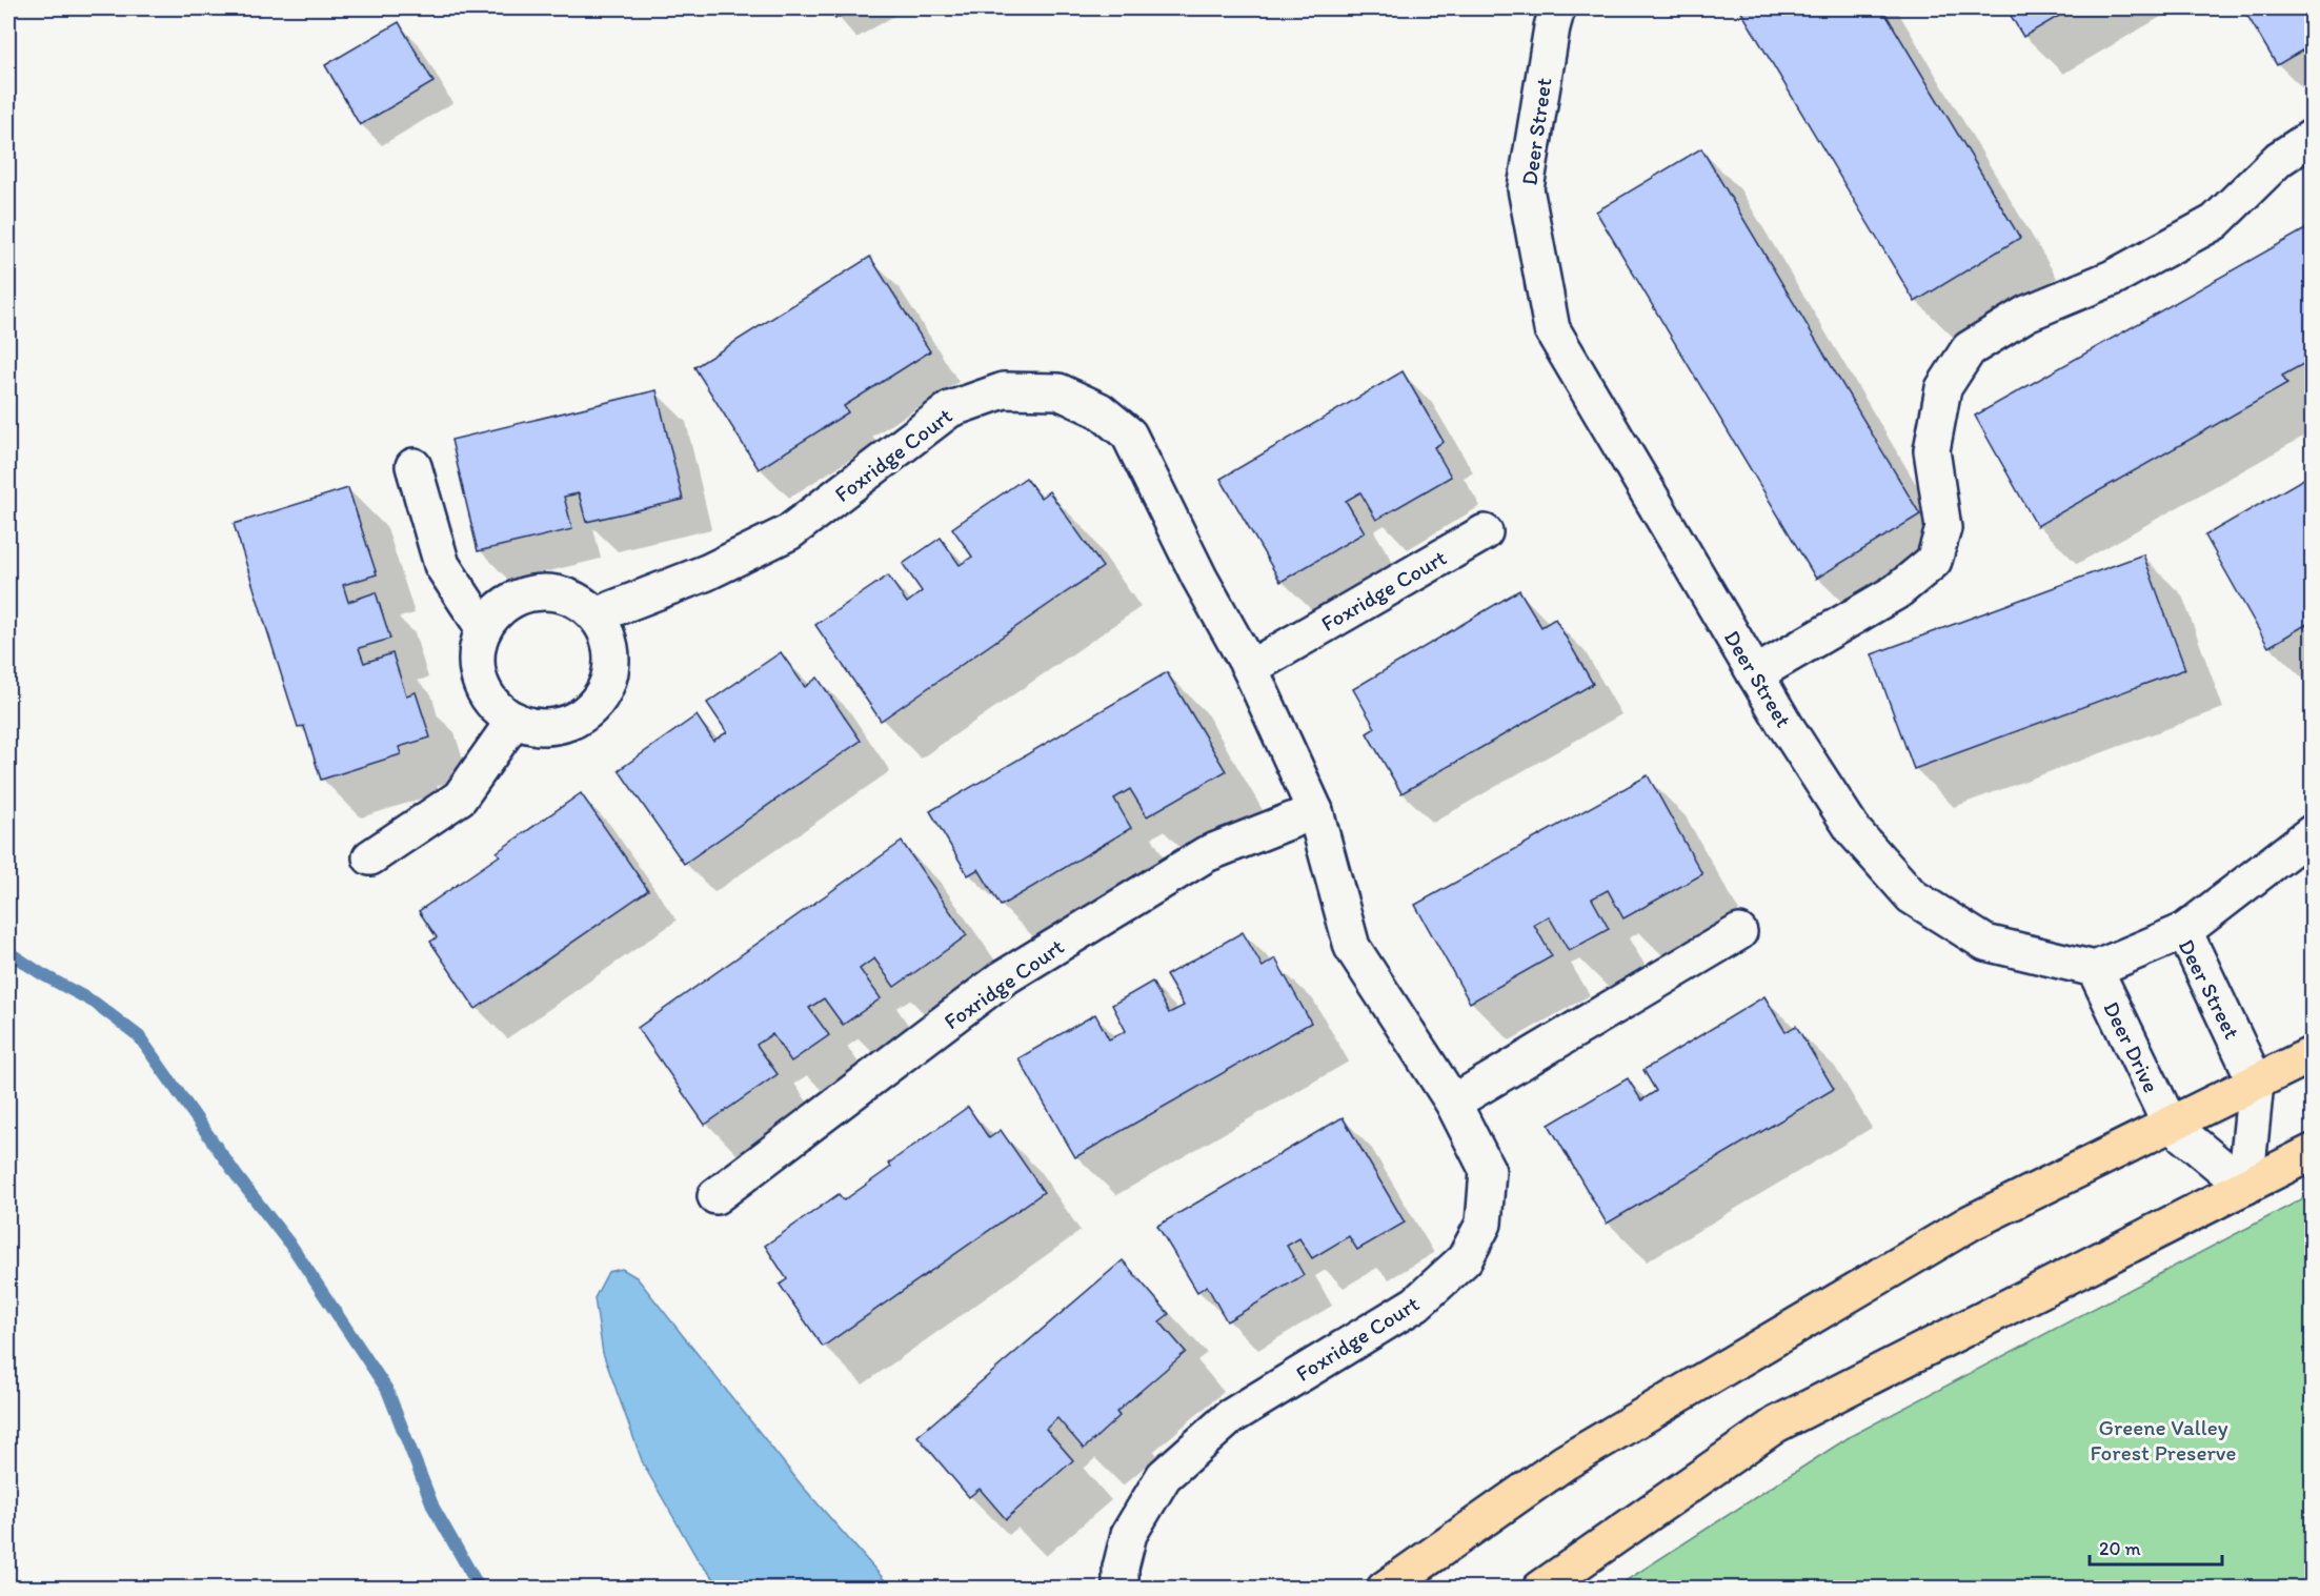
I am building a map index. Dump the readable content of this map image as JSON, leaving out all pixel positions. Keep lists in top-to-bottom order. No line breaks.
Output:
{"streets":{"street":["Deer Street","Foxridge Court","Deer Drive"]},"crossings":[["Deer Street","Deer Drive"]],"parks":["Greene Valley Forest Preserve"],"scale_bar":"20 m"}
